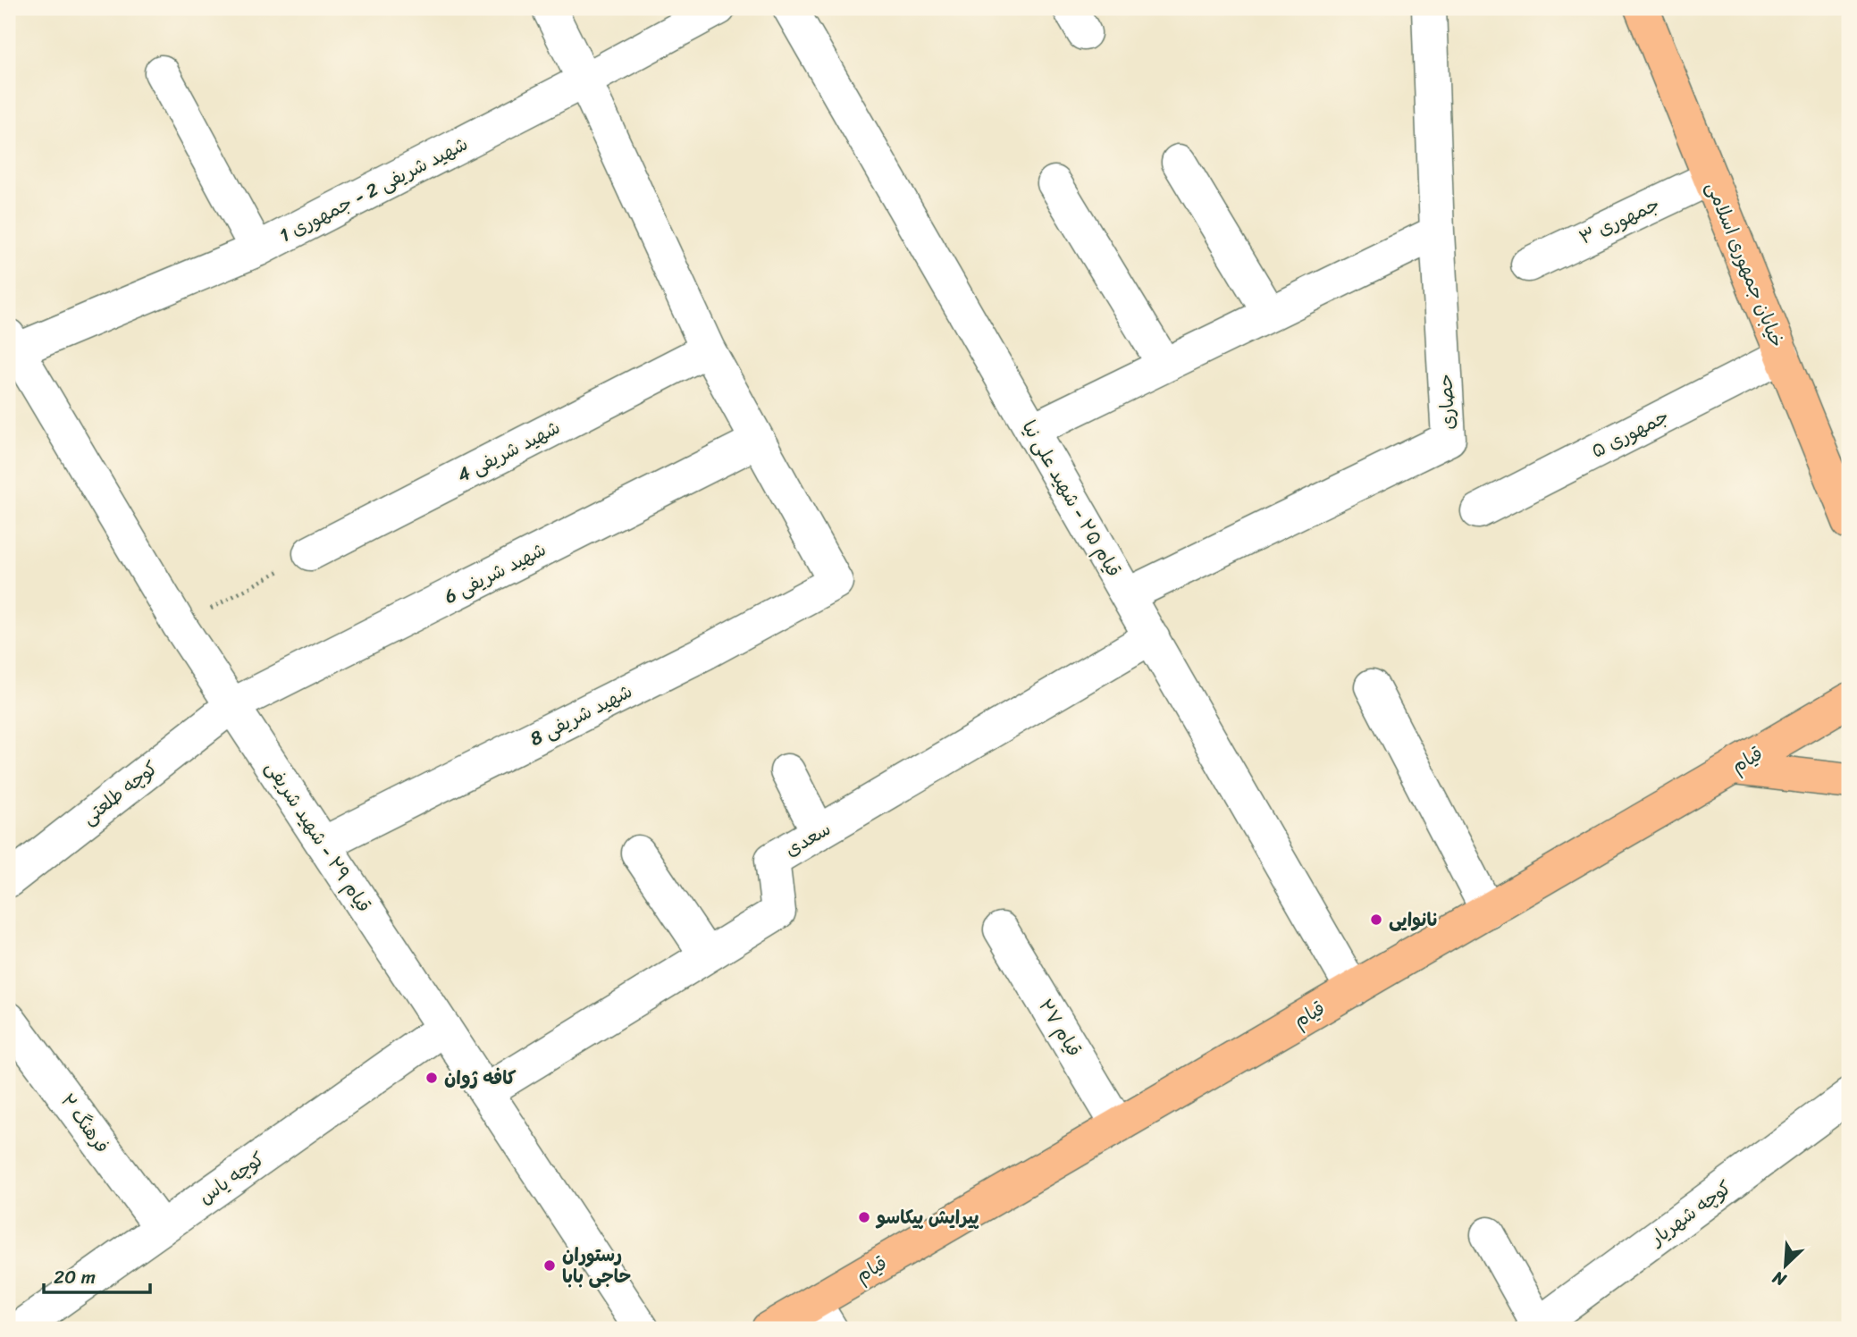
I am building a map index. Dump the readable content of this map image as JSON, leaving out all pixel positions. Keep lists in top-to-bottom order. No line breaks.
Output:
{"streets":{"main road":["خیابان جمهوری اسلامی","قیام"],"street":["شهید شریفی 2 - جمهوری 1","جمهوری ۳","حصاری","جمهوری ۵","شهید شریفی 4","قیام ۲۵ - شهید علی نیا","شهید شریفی 6","شهید شریفی 8","کوچه طلعتی","قیام ۲۹ - شهید شریفی","سعدی","قیام ۲۷","فرهنگ ۲","کوچه یاس","کوچه شهریار"]},"crossings":[["شهید شریفی 2 - جمهوری 1","قیام ۲۹ - شهید شریفی"],["جمهوری ۳","خیابان جمهوری اسلامی"],["خیابان جمهوری اسلامی","جمهوری ۵"],["حصاری","قیام ۲۵ - شهید علی نیا"],["قیام ۲۵ - شهید علی نیا","قیام"],["قیام ۲۵ - شهید علی نیا","سعدی"],["شهید شریفی 6","شهید شریفی 8"],["شهید شریفی 6","کوچه طلعتی"],["شهید شریفی 6","قیام ۲۹ - شهید شریفی"],["شهید شریفی 8","قیام ۲۹ - شهید شریفی"],["قیام","قیام ۲۷"],["کوچه طلعتی","قیام ۲۹ - شهید شریفی"],["قیام ۲۹ - شهید شریفی","سعدی"],["قیام ۲۹ - شهید شریفی","کوچه یاس"],["فرهنگ ۲","کوچه یاس"]],"places":["نانوایی","کافه ژوان","پیرایش پیکاسو","رستوران حاجی بابا"],"scale_bar":"20 m","north":"bottom left"}
